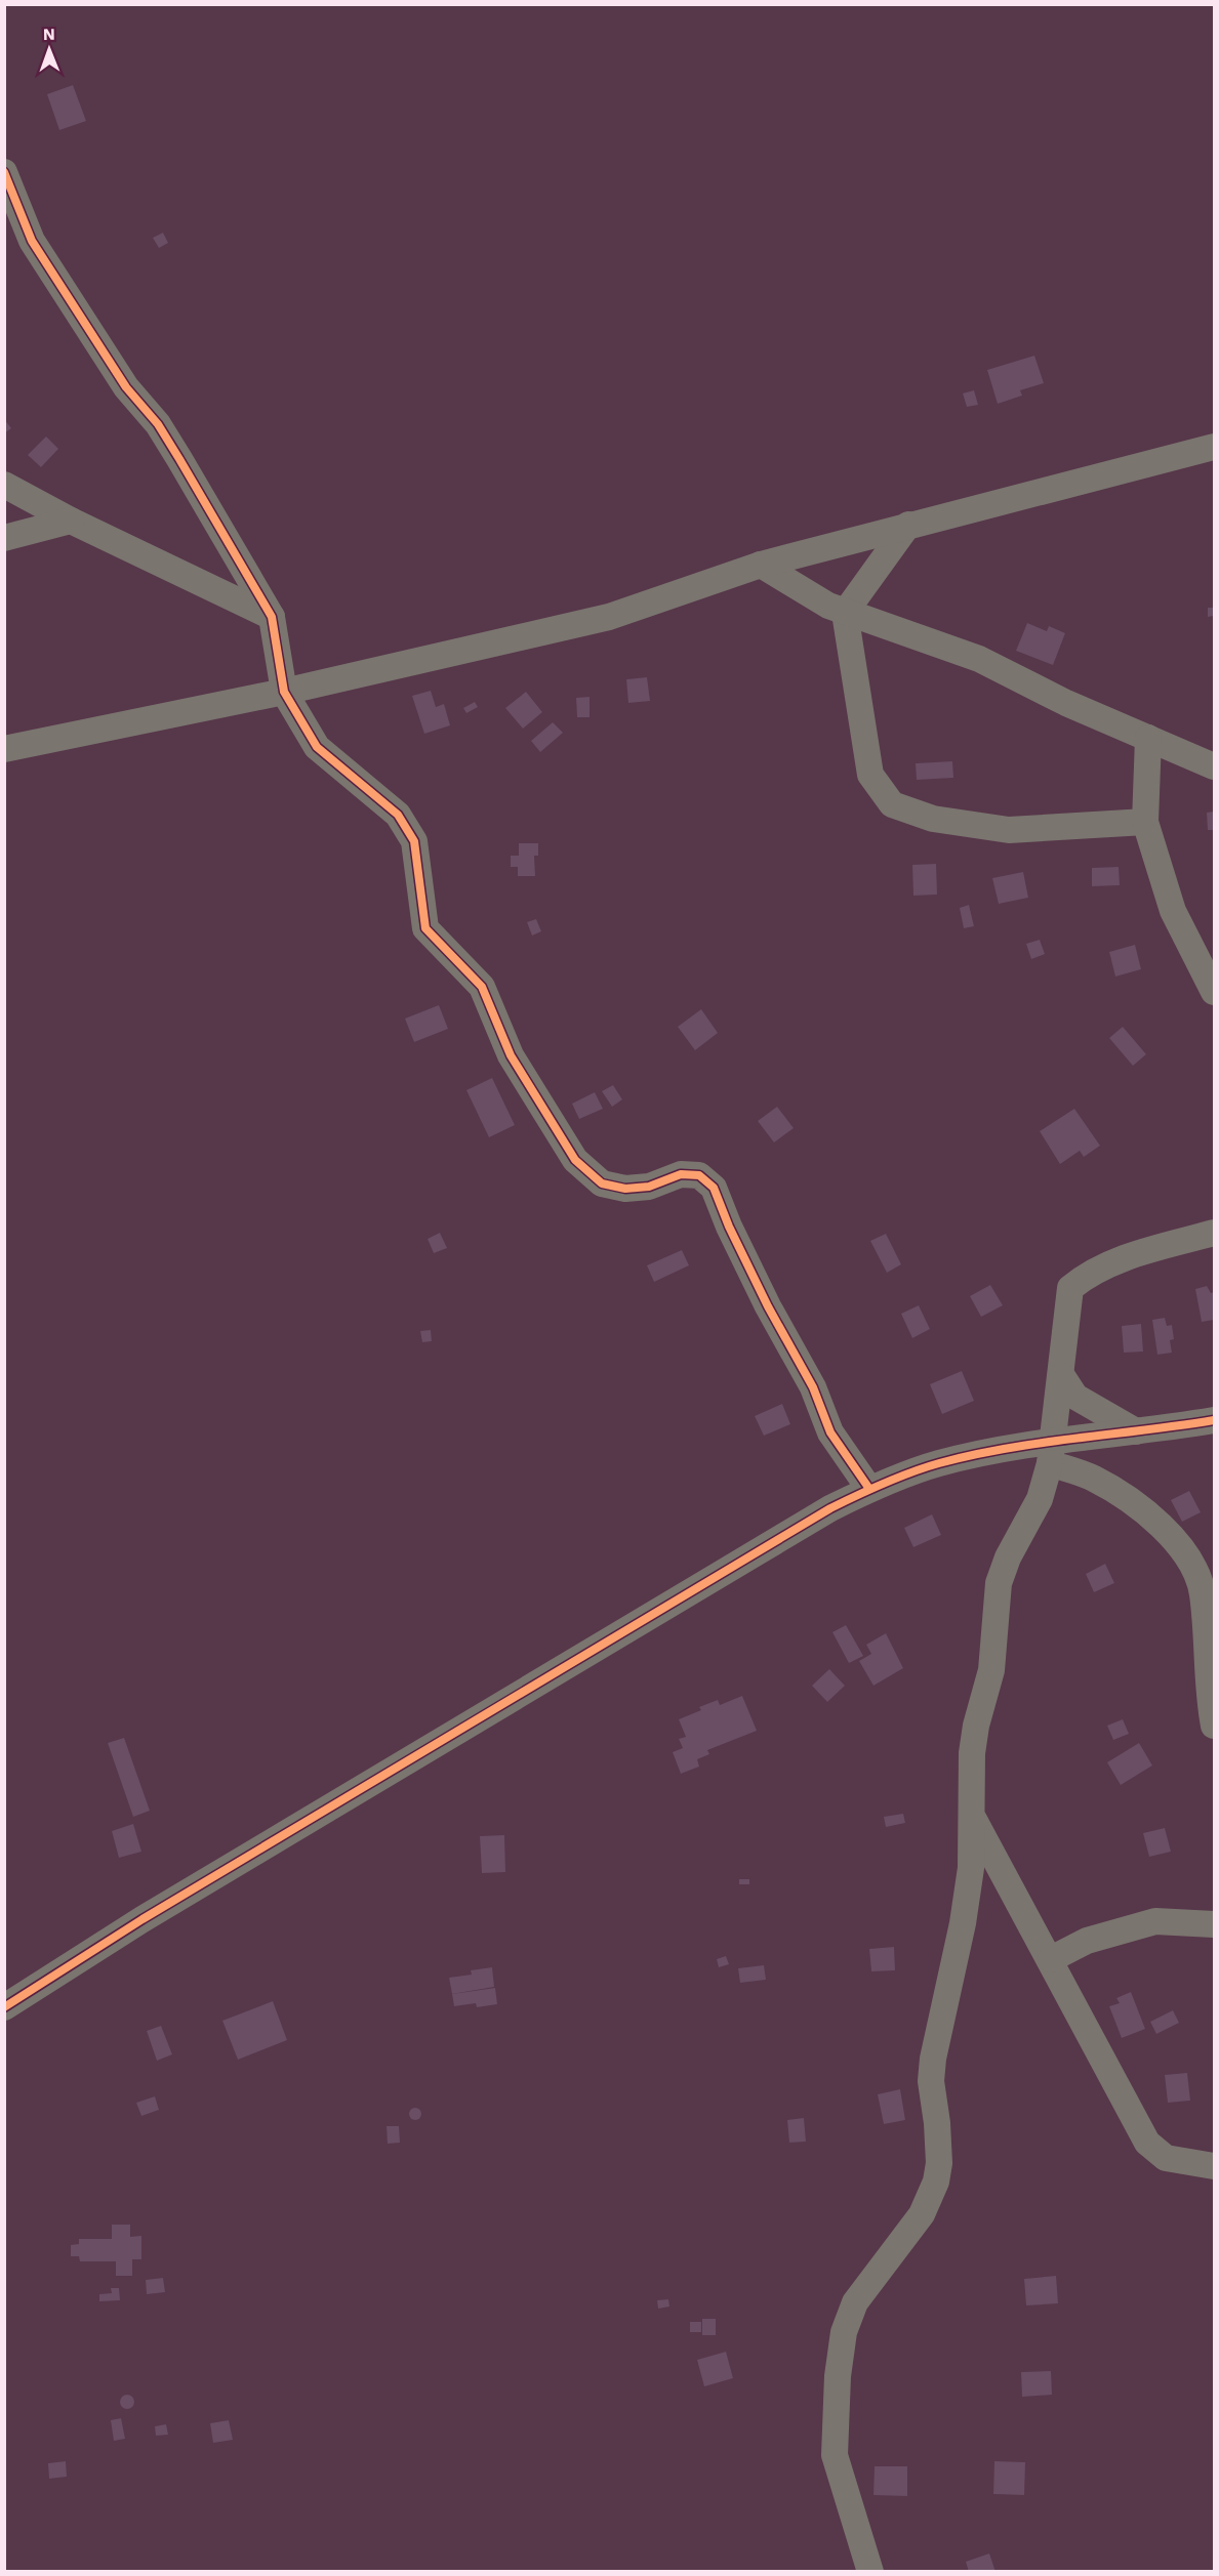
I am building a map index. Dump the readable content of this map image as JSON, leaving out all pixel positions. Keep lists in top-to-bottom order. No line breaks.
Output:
{"north":"top"}
